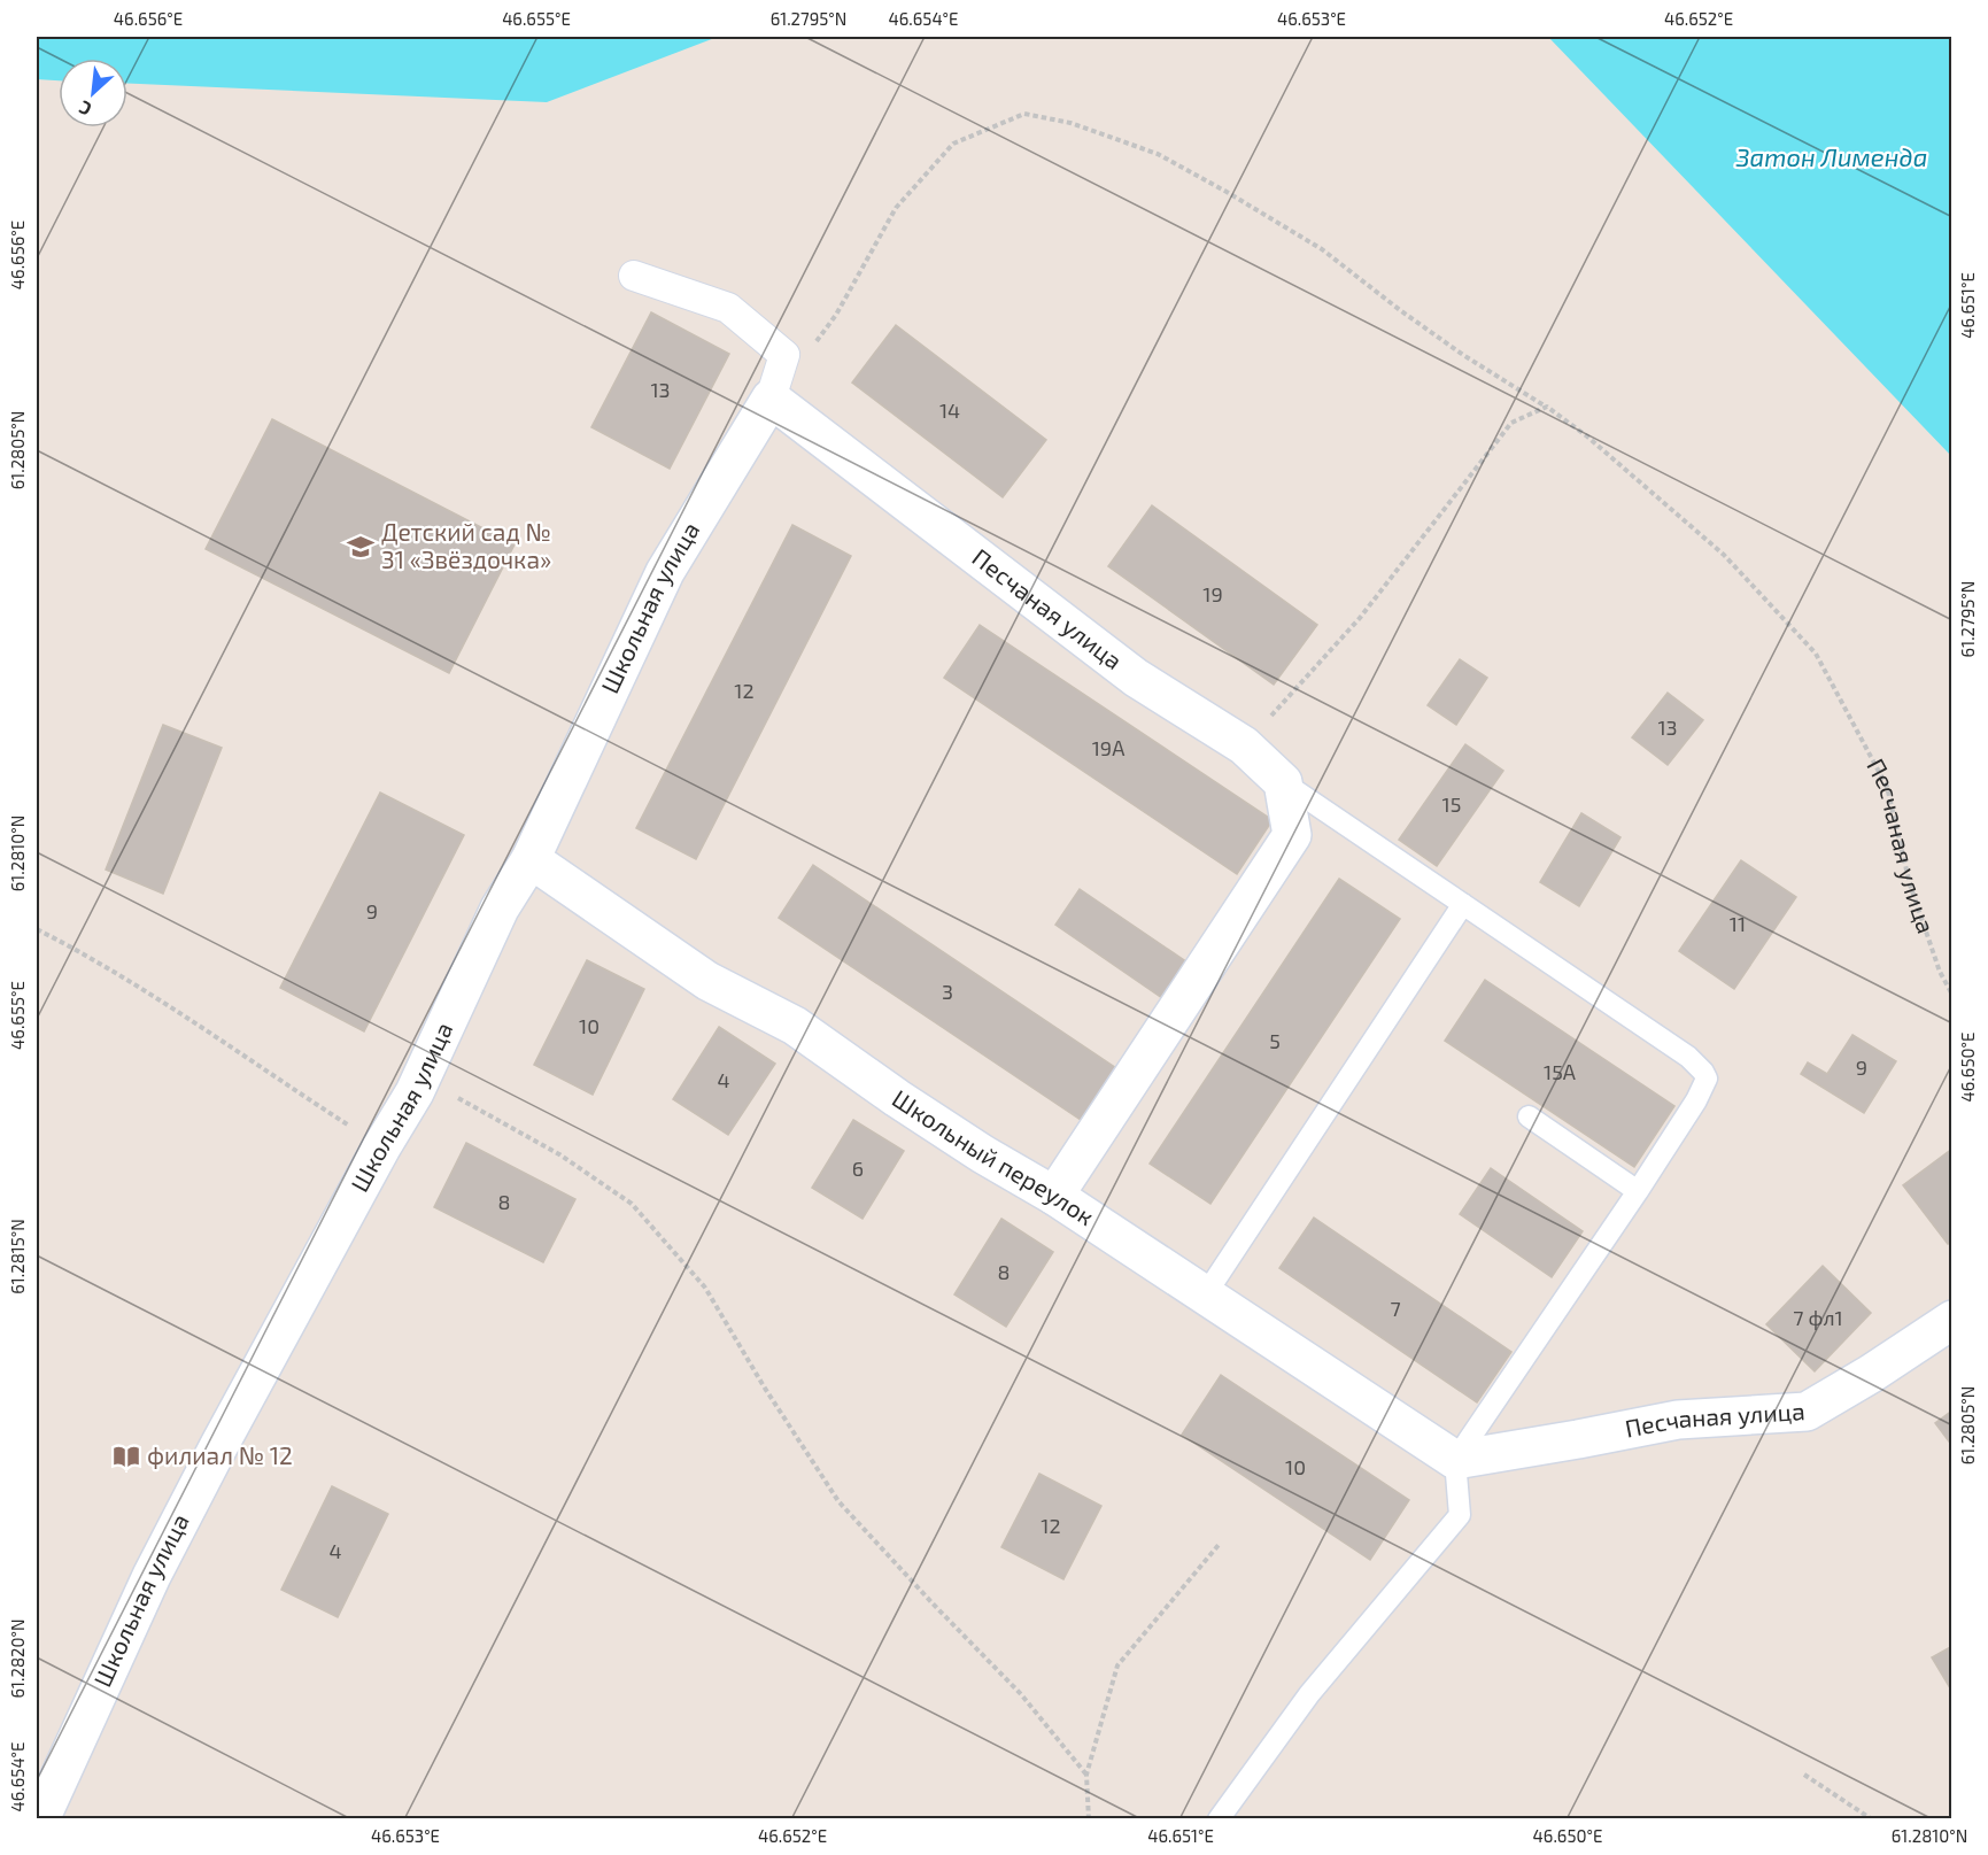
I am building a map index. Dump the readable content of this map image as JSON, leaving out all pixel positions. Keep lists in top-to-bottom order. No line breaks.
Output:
{"streets":{"street":["Школьная улица","Песчаная улица","Школьный переулок"]},"crossings":[["Школьная улица","Песчаная улица"],["Школьная улица","Школьный переулок"],["Песчаная улица","Школьный переулок"]],"water":["Затон Лименда"],"places":{"school or university":["Детский сад № 31 «Звёздочка»"],"library":["филиал № 12"]},"house_numbers":["13","14","19","12","13","19А","15","9","11","3","10","5","9","15А","4","6","8","8","7","7 фл1","10","12","4"],"north":"bottom left","coordinates":["46.656°E","46.655°E","61.2795°N","46.654°E","46.653°E","46.652°E","46.651°E","61.2805°N","61.2810°N","46.650°E","61.2815°N","61.2820°N"]}
